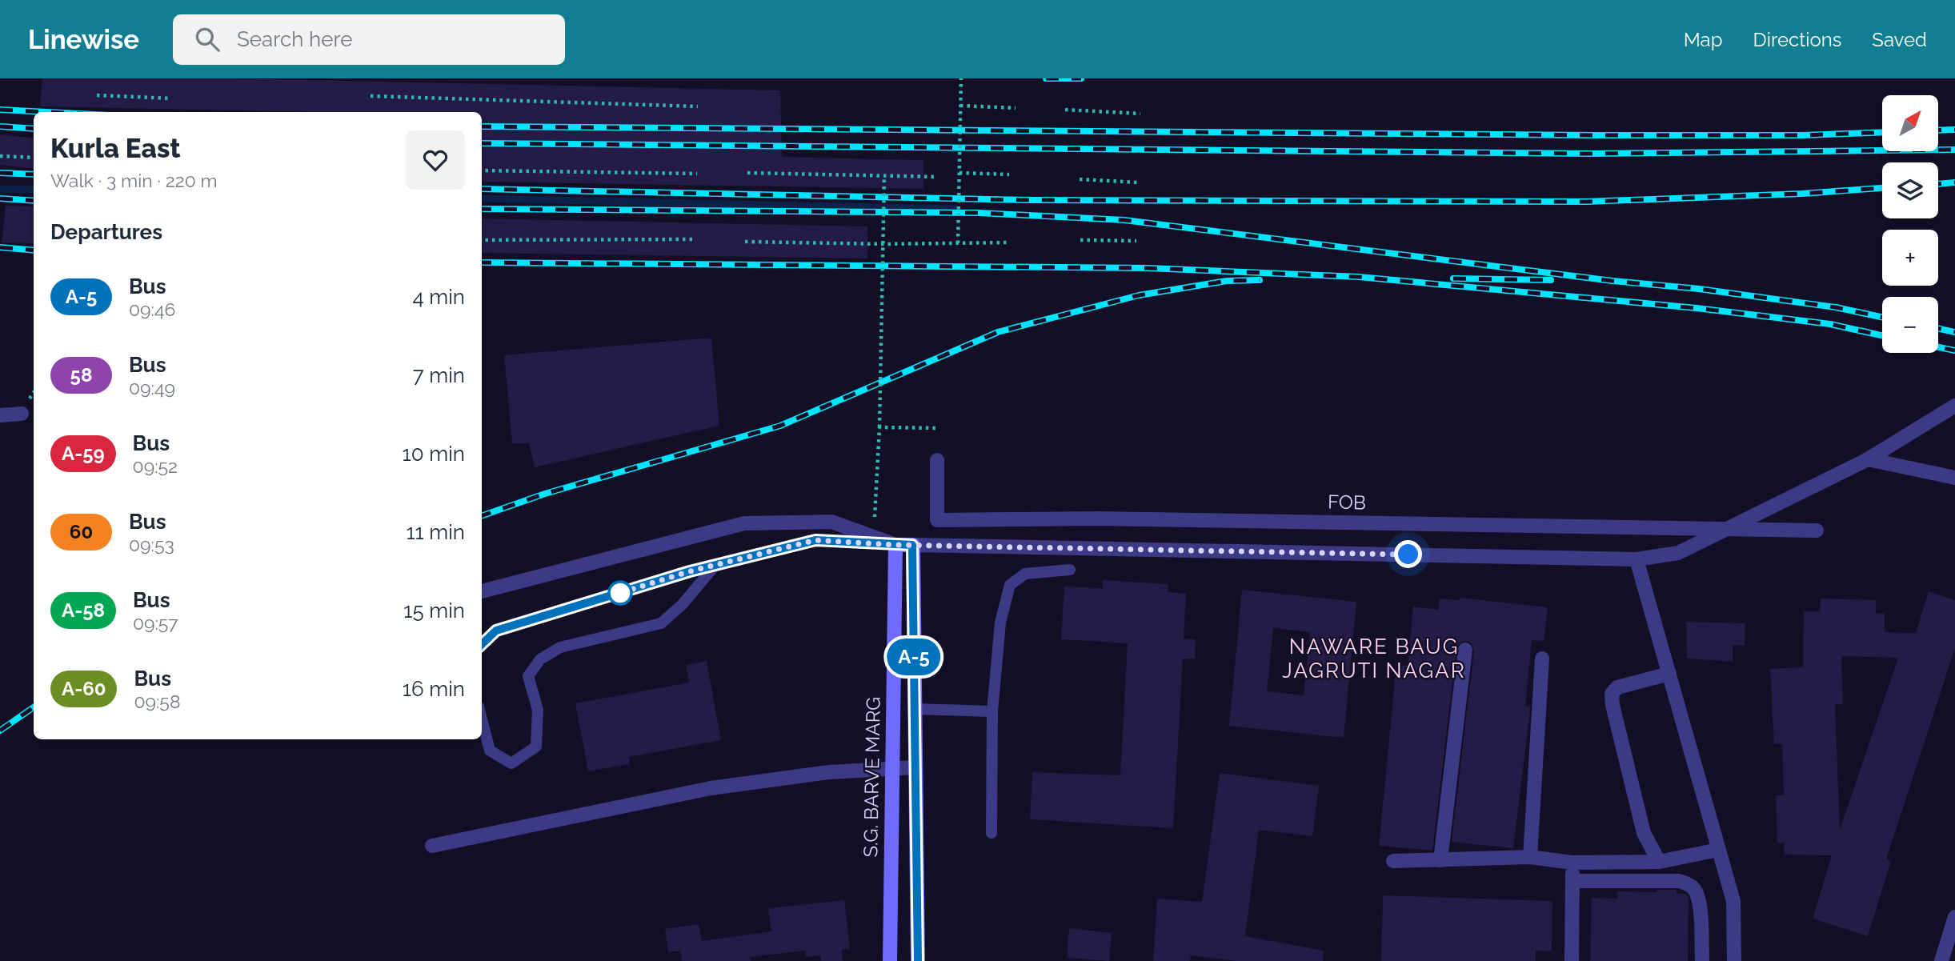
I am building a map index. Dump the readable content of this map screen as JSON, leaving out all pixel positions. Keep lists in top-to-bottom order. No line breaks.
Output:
{"streets":{"main road":["S.G. BARVE MARG"],"street":["FOB"]},"districts":["NAWARE BAUG JAGRUTI NAGAR"],"lines":["bus line A-5"],"north":"top right","page":{"header":"Linewise","search":"Search here","nav":["Map","Directions","Saved"],"on_map":"A-5","map_buttons":["+","−"],"heading":[["Kurla East","Walk · 3 min · 220 m"],"Departures"],"list":[{"mark":"A-5","name":"Bus","note":"09:46","value":"4 min"},{"mark":"58","name":"Bus","note":"09:49","value":"7 min"},{"mark":"A-59","name":"Bus","note":"09:52","value":"10 min"},{"mark":"60","name":"Bus","note":"09:53","value":"11 min"},{"mark":"A-58","name":"Bus","note":"09:57","value":"15 min"},{"mark":"A-60","name":"Bus","note":"09:58","value":"16 min"}]}}
